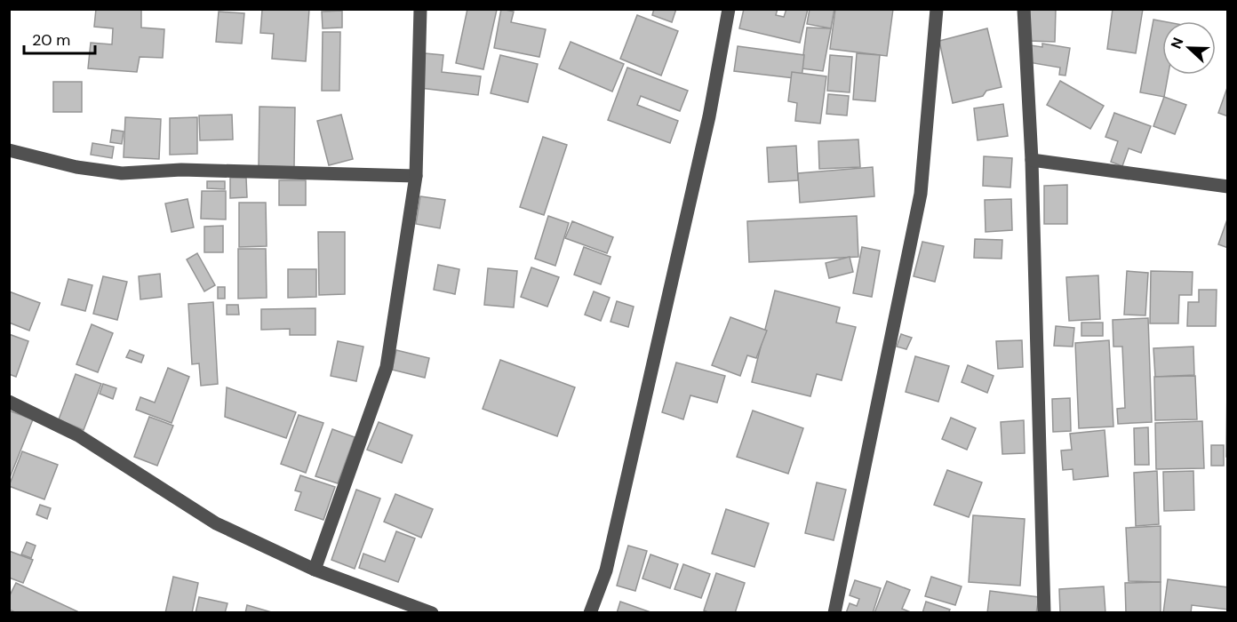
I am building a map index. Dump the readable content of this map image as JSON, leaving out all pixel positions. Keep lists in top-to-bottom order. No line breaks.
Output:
{"scale_bar":"20 m","north":"left"}
